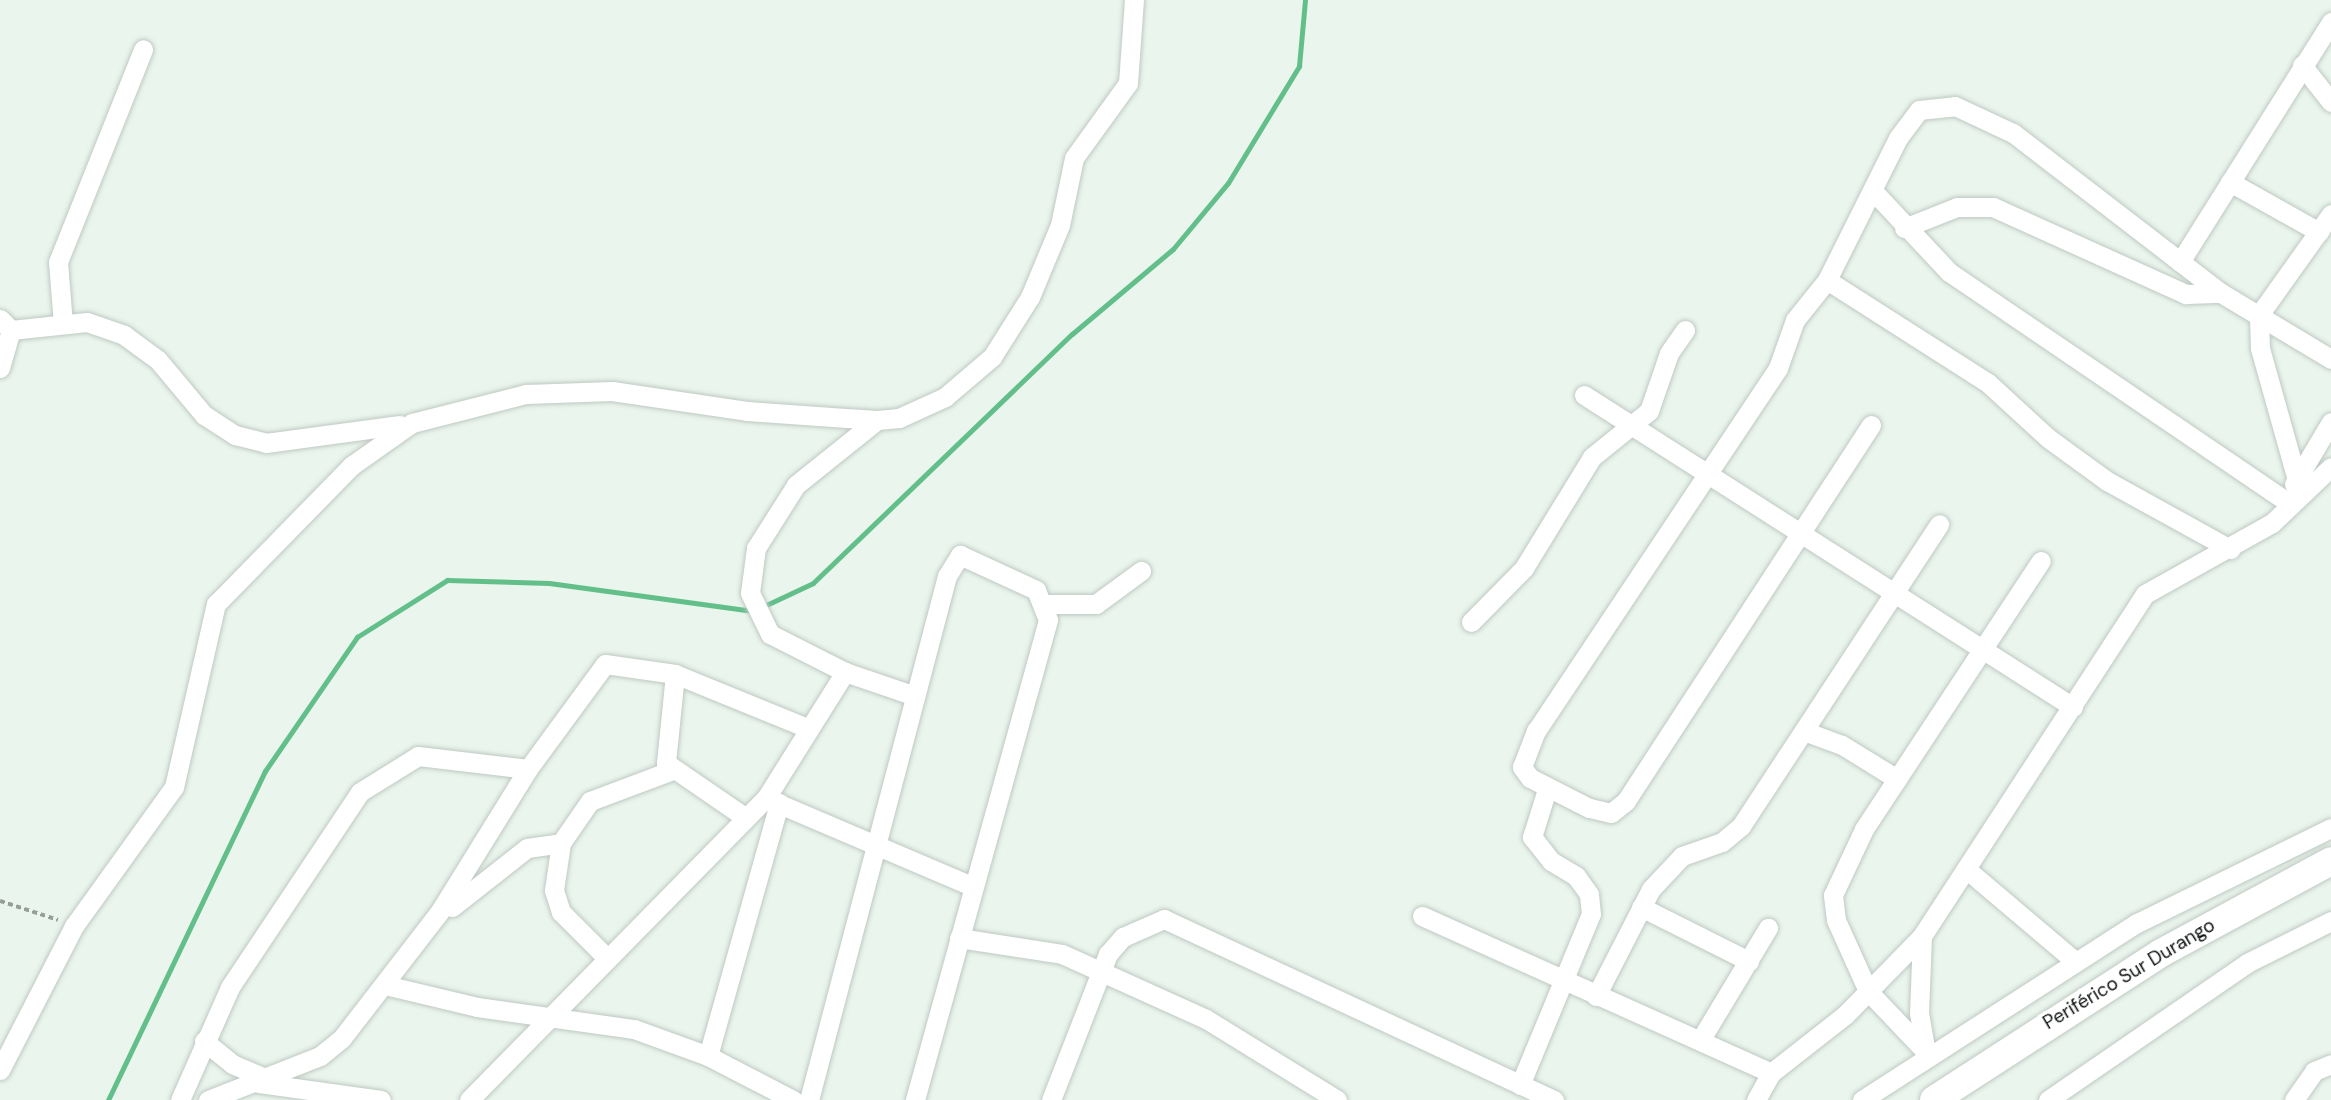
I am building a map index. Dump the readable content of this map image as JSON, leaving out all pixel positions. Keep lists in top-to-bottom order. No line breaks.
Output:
{"streets":{"highway":["Periférico Sur Durango"]}}
